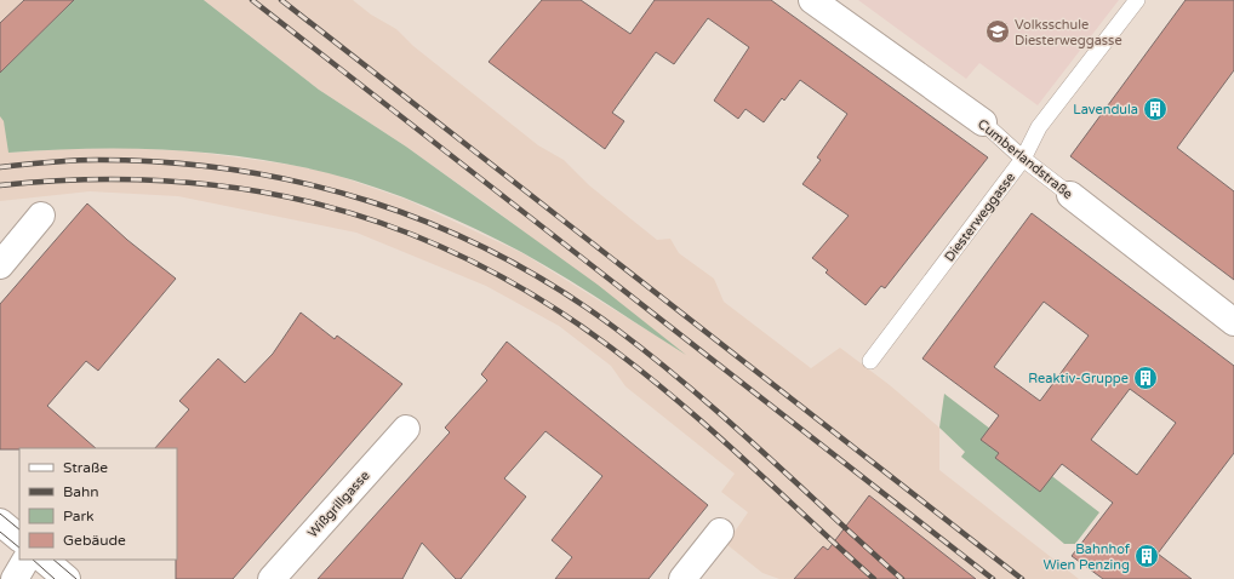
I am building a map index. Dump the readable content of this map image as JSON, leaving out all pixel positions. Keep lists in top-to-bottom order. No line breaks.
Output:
{"streets":{"street":["Cumberlandstraße","Wißgrillgasse"],"lane":["Diesterweggasse"]},"crossings":[["Cumberlandstraße","Diesterweggasse"]],"places":{"school or university":["Volksschule Diesterweggasse"],"building":["Lavendula","Reaktiv-Gruppe","Bahnhof Wien Penzing"]},"legend":["Straße","Bahn","Park","Gebäude"]}
